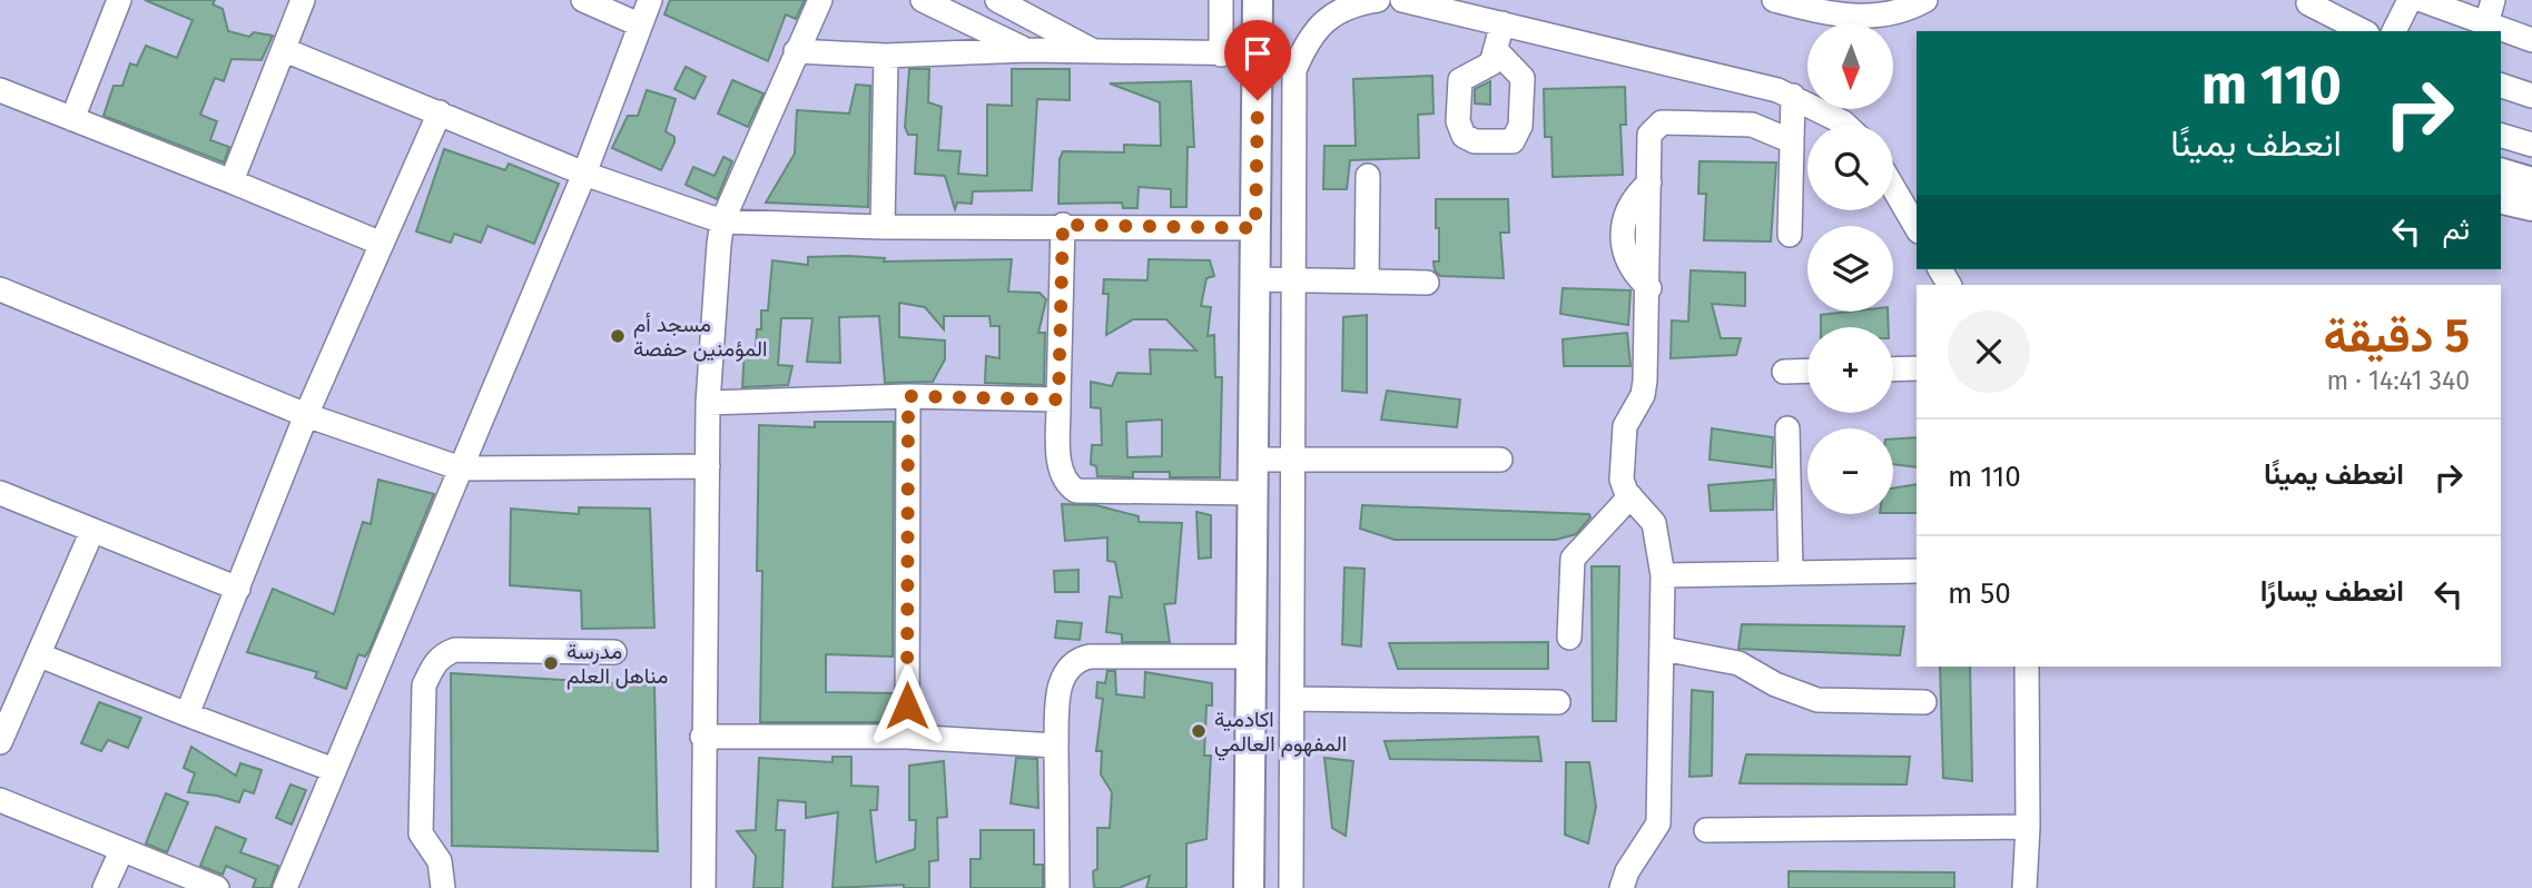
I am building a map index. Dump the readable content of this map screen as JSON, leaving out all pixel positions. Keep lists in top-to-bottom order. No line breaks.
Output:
{"places":["مسجد أم المؤمنين حفصة","مدرسة مناهل العلم","اكادمية المفهوم العالمي"],"north":"bottom","page":{"map_buttons":["+","−"],"turn":["110 m","انعطف يمينًا"],"then":"ثم","heading":["5 دقيقة","340 m · 14:41"],"list":[{"name":"انعطف يمينًا","value":"110 m"},{"name":"انعطف يسارًا","value":"50 m"}]}}
